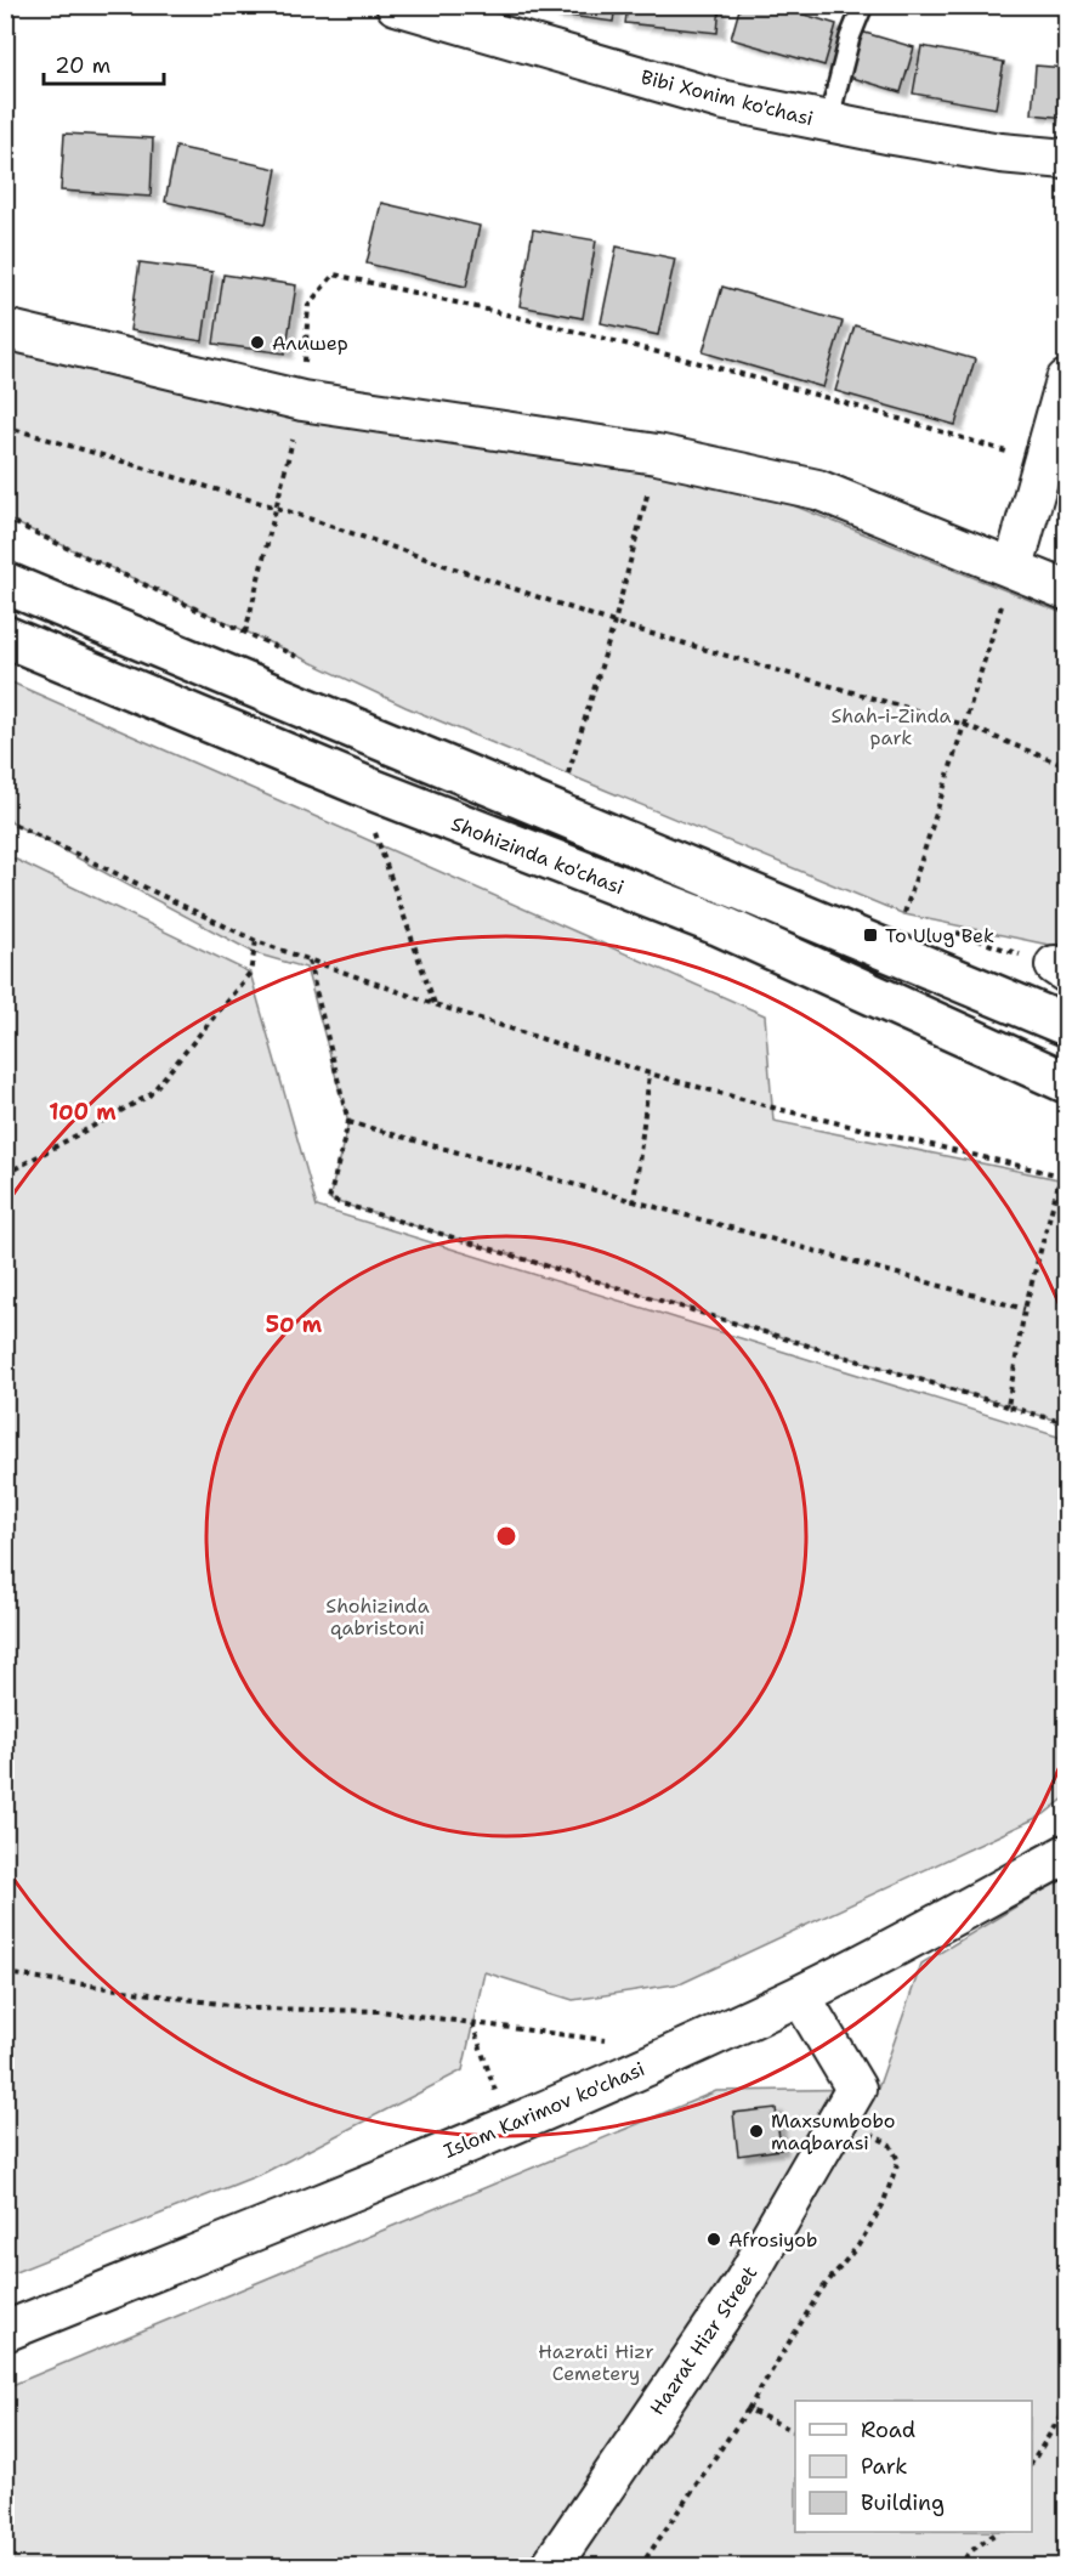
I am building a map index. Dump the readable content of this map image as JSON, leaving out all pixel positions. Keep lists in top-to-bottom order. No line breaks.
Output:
{"streets":{"main road":["Shohizinda ko'chasi"],"street":["Bibi Xonim ko'chasi","Islom Karimov ko'chasi","Hazrat Hizr Street"]},"crossings":[["Islom Karimov ko'chasi","Hazrat Hizr Street"]],"parks":["Shah-i-Zinda park","Shohizinda qabristoni","Hazrati Hizr Cemetery"],"places":{"other":["Алишер","Maxsumbobo maqbarasi","Afrosiyob"],"transit":["To Ulug Bek"]},"legend":["Road","Park","Building"],"scale_bar":"20 m","rings":["100 m","50 m"]}
